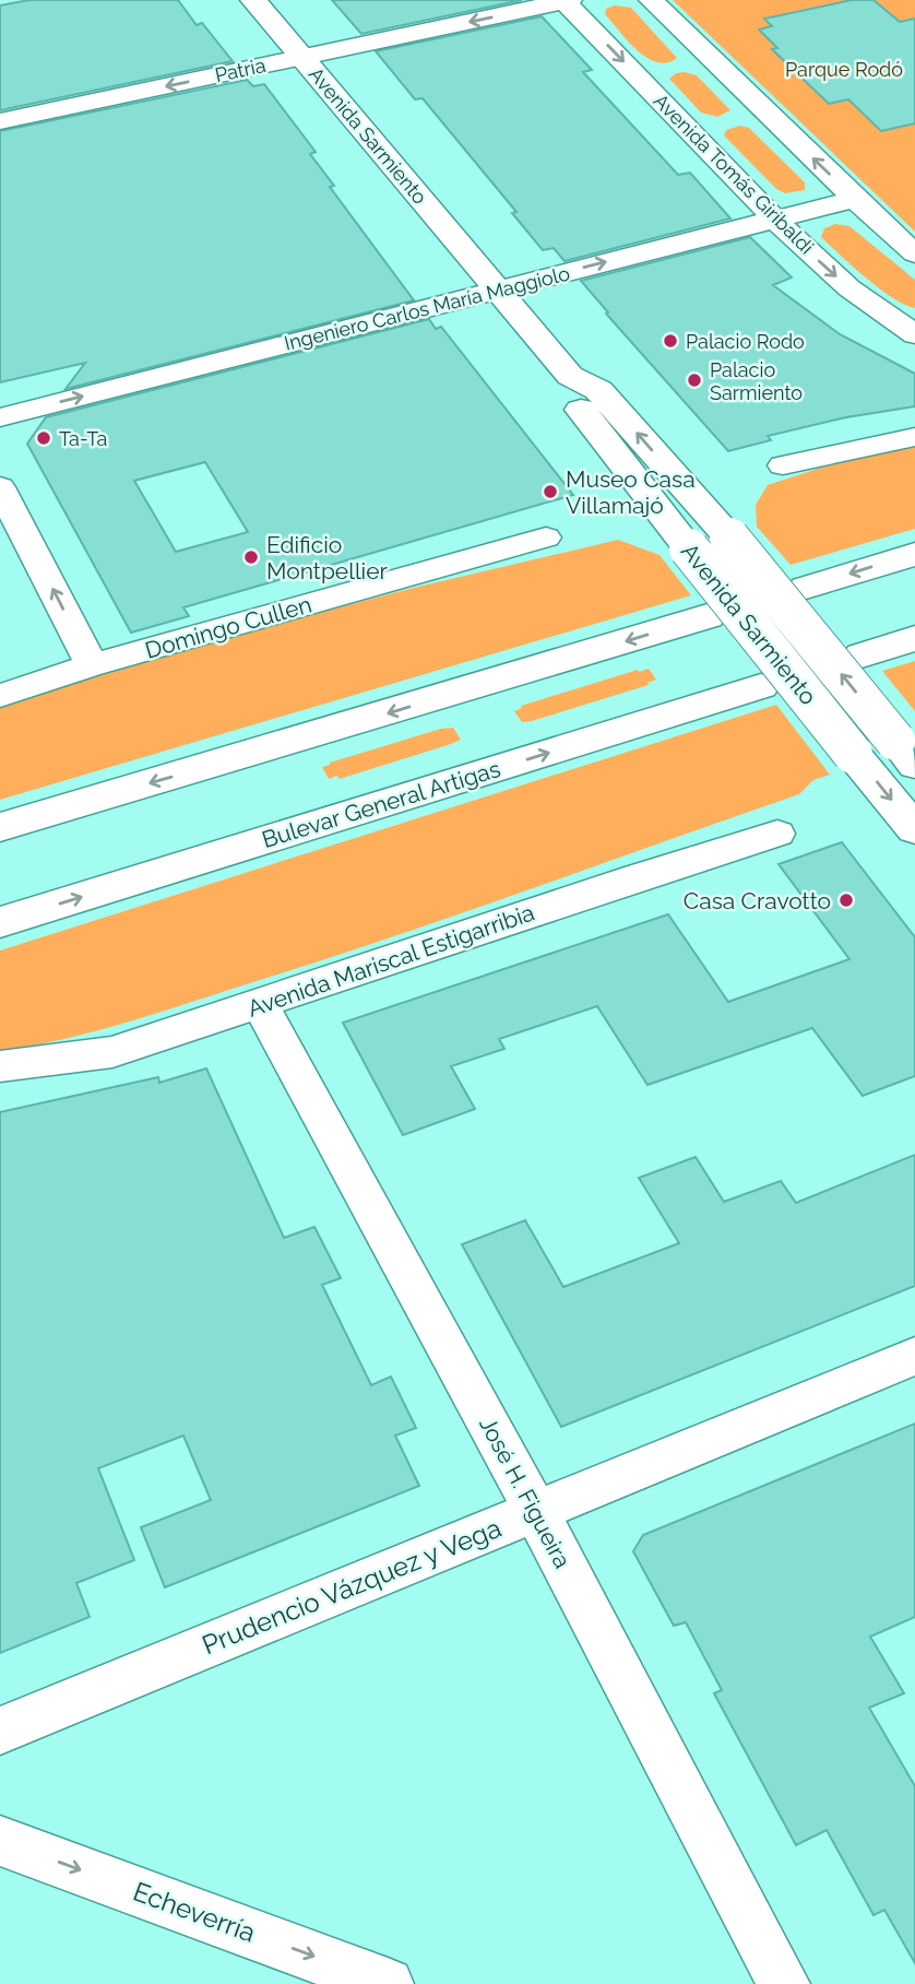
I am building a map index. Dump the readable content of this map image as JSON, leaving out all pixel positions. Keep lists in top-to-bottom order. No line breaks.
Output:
{"streets":{"street":["Patria","Avenida Sarmiento","Avenida Tomás Giribaldi","Ingeniero Carlos María Maggiolo","Domingo Cullen","Bulevar General Artigas","Avenida Mariscal Estigarribia","José H. Figueira","Prudencio Vázquez y Vega","Echeverría"]},"crossings":[["Patria","Avenida Sarmiento"],["Patria","Avenida Tomás Giribaldi"],["Avenida Sarmiento","Ingeniero Carlos María Maggiolo"],["Avenida Tomás Giribaldi","Ingeniero Carlos María Maggiolo"],["Avenida Mariscal Estigarribia","José H. Figueira"],["José H. Figueira","Prudencio Vázquez y Vega"]],"one_way":["Patria","Ingeniero Carlos María Maggiolo","Echeverría"],"parks":["Parque Rodó"],"places":["Palacio Rodo","Palacio Sarmiento","Ta-Ta","Museo Casa Villamajó","Edificio Montpellier","Casa Cravotto"]}
